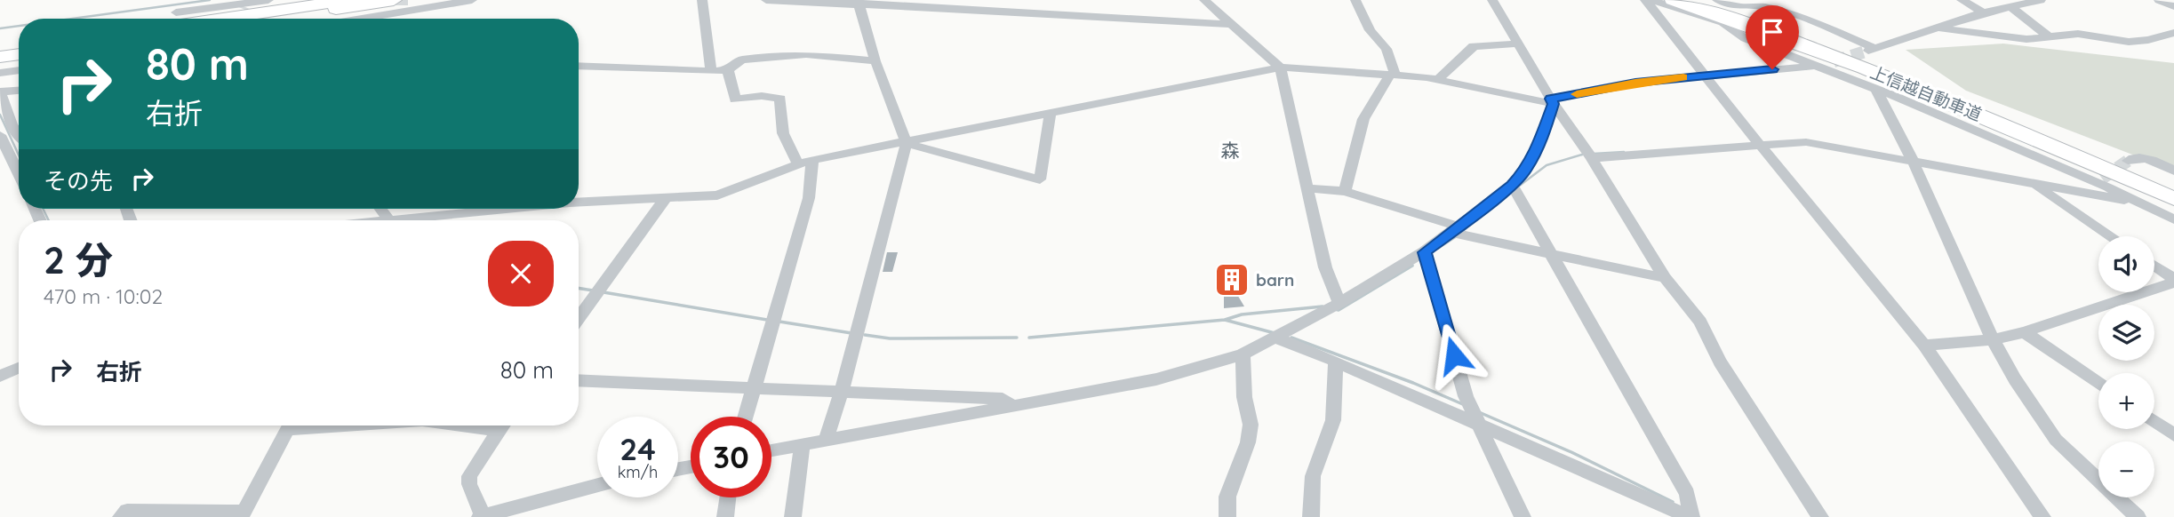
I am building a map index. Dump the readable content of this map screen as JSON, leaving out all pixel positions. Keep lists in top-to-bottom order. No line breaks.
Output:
{"streets":{"highway":["上信越自動車道"]},"districts":["森"],"places":{"building":["barn"]},"page":{"turn":["80 m","右折"],"then":"その先","heading":["2 分","470 m · 10:02"],"map_buttons":["+","−"],"list":[{"name":"右折","value":"80 m"}],"speed":"24 km/h","limit":"30"}}
